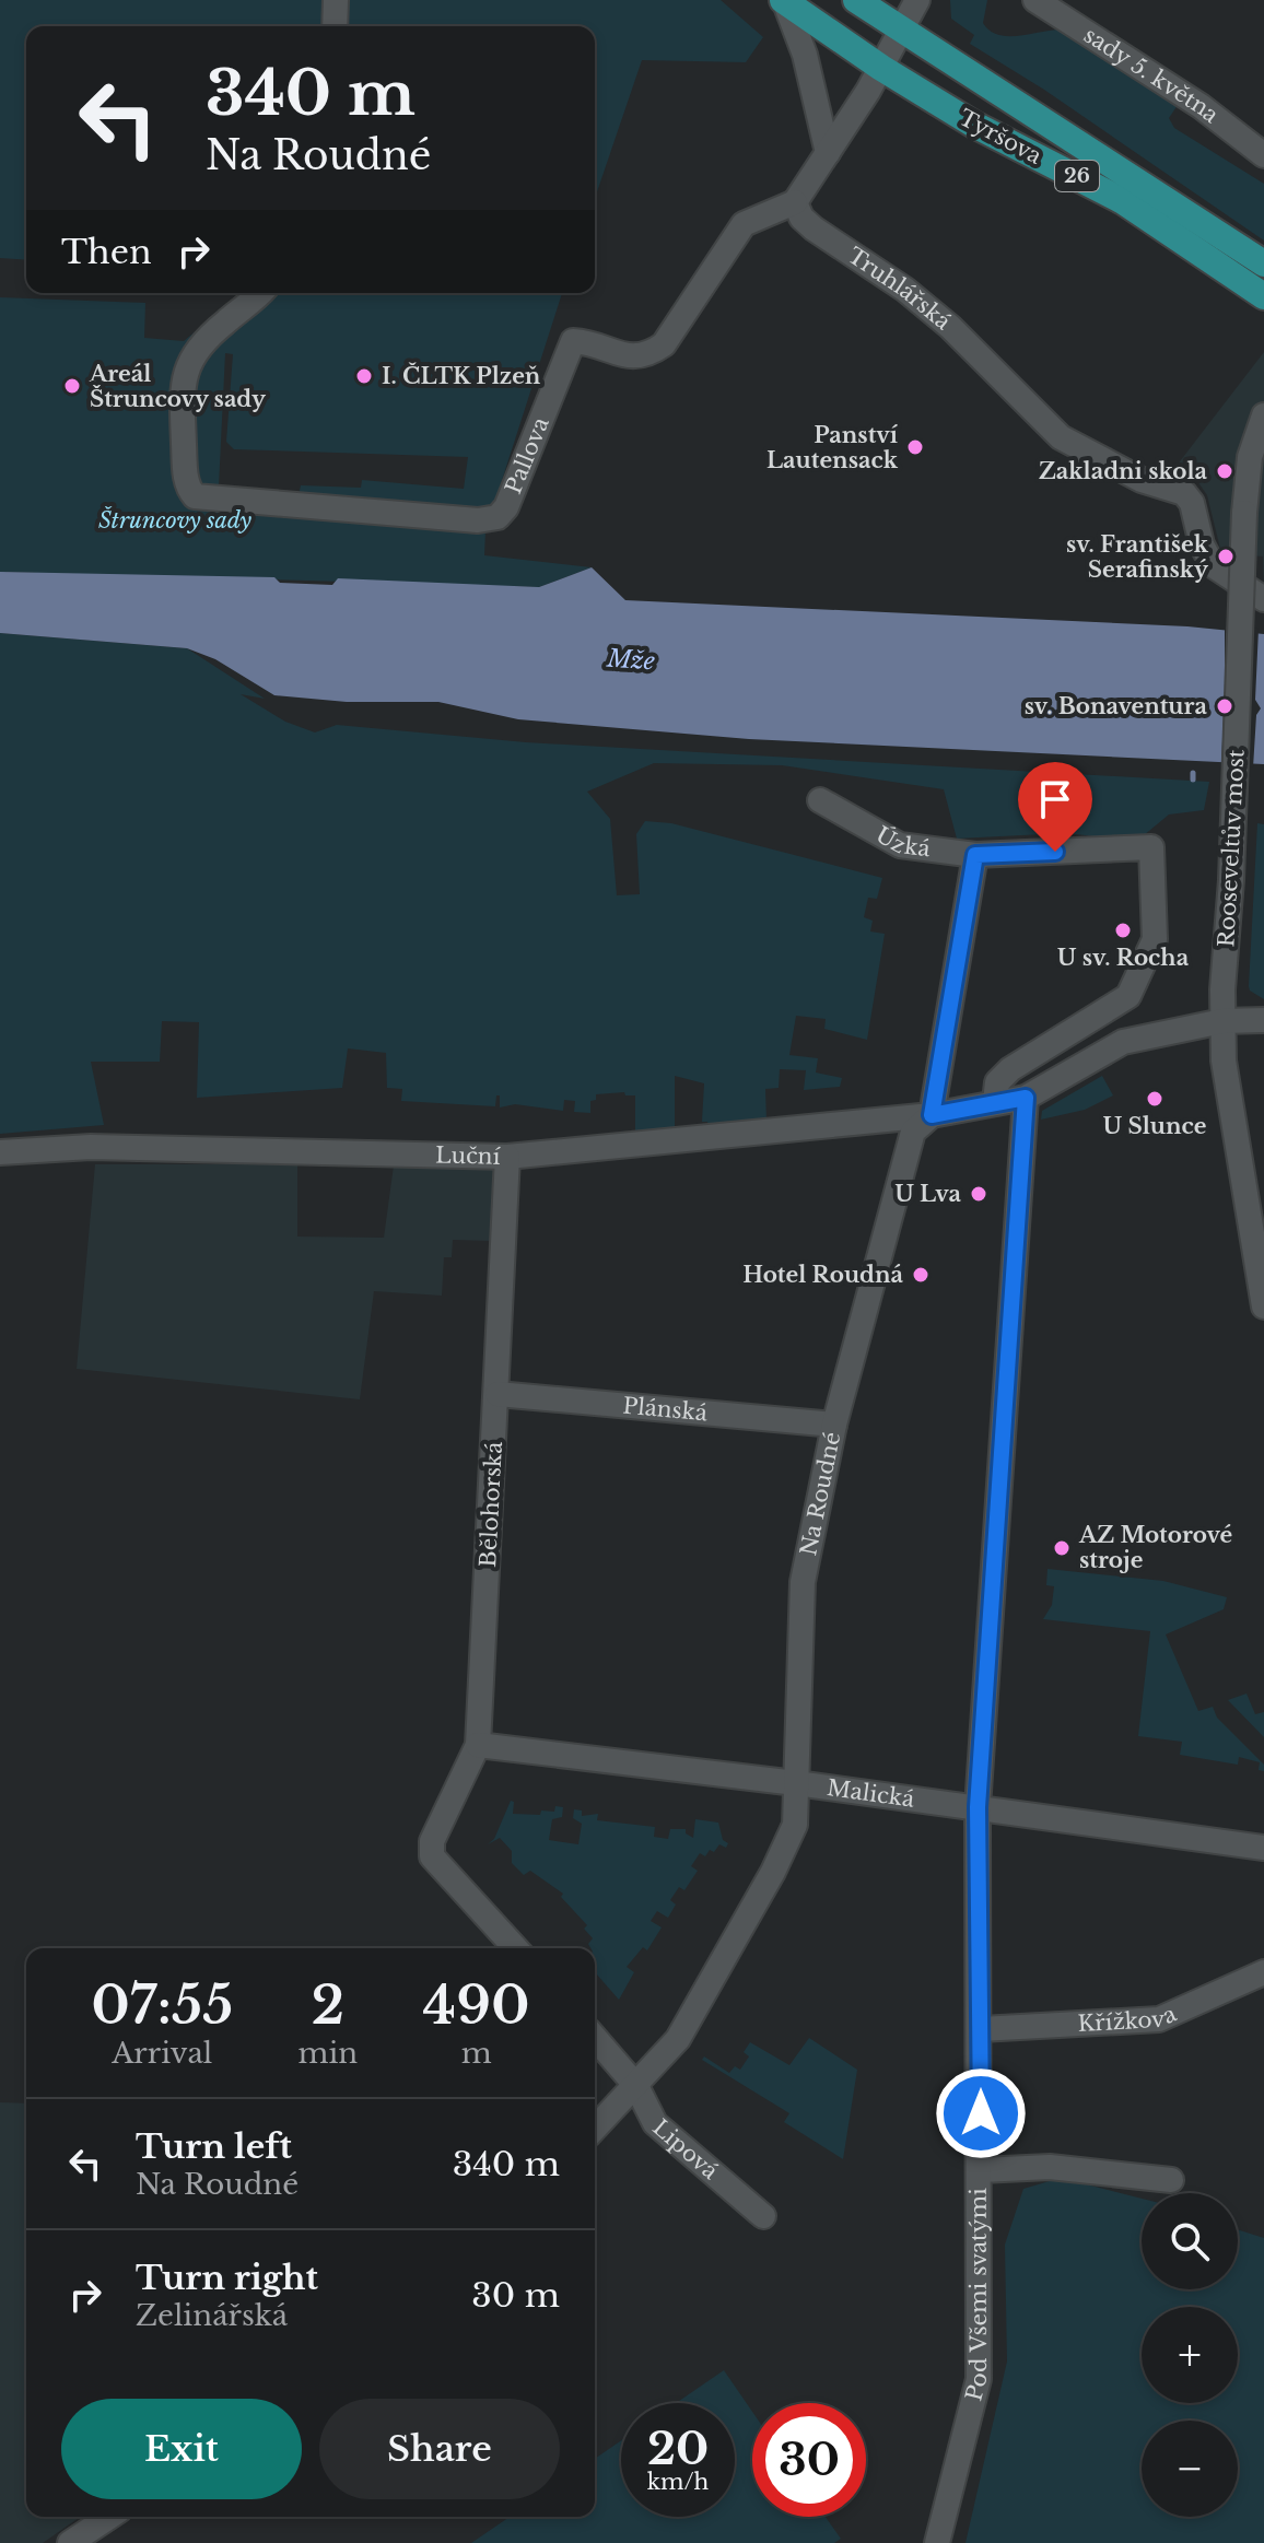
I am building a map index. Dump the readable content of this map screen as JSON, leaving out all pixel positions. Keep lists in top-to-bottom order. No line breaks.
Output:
{"streets":{"main road":["Tyršova","26"],"street":["sady 5. května","Truhlářská","Pallova","Úzká","Rooseveltův most","Luční","Plánská","Na Roudné","Bělohorská","Malická","Křížkova","Lipová","Pod Všemi svatými"]},"crossings":[["Truhlářská","Pallova"],["Luční","Na Roudné"],["Luční","Bělohorská"],["Plánská","Na Roudné"],["Plánská","Bělohorská"],["Na Roudné","Malická"],["Na Roudné","Lipová"],["Bělohorská","Malická"],["Malická","Pod Všemi svatými"],["Křížkova","Pod Všemi svatými"]],"water":["Mže"],"parks":["Štruncovy sady"],"places":["I. ČLTK Plzeň","Areál Štruncovy sady","Panství Lautensack","Zakladni skola","sv. František Serafinský","sv. Bonaventura","U sv. Rocha","U Slunce","U Lva","Hotel Roudná","AZ Motorové stroje"],"page":{"turn":["340 m","Na Roudné"],"then":"Then","eta":["07:55","Arrival","2","min","490","m"],"list":[{"name":"Turn left","note":"Na Roudné","value":"340 m"},{"name":"Turn right","note":"Zelinářská","value":"30 m"}],"map_buttons":["+","−"],"buttons":["Exit","Share"],"speed":"20 km/h","limit":"30"}}
